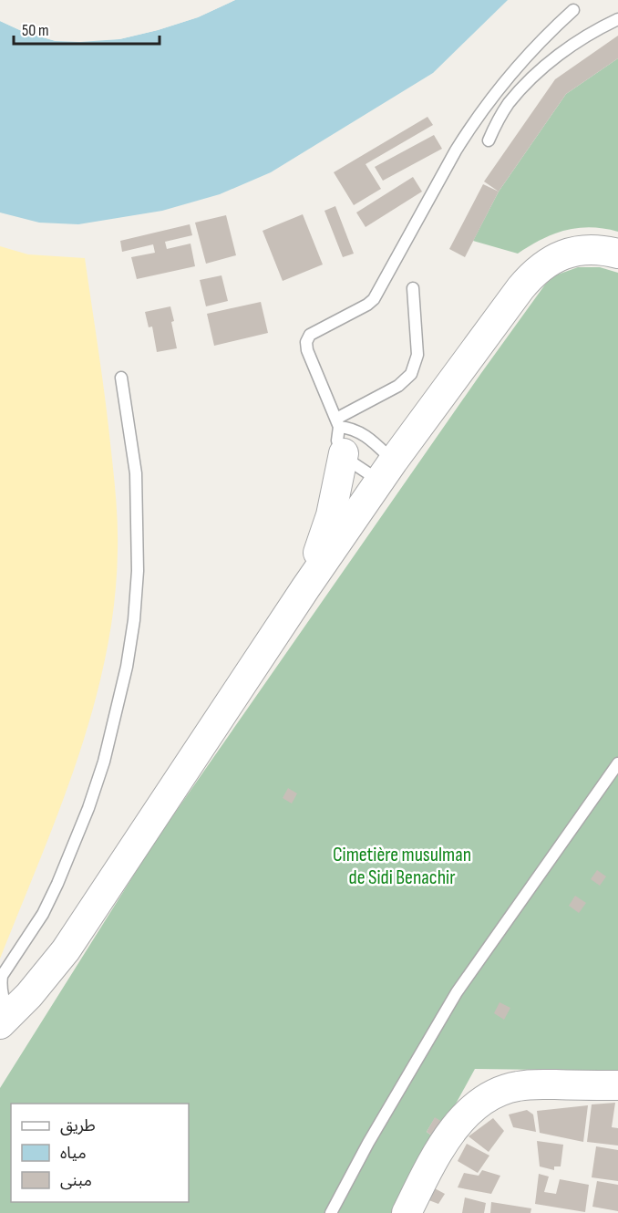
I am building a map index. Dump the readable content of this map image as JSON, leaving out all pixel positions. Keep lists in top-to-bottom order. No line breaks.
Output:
{"parks":["Cimetière musulman de Sidi Benachir"],"legend":["طريق","مياه","مبنى"],"scale_bar":"50 m"}
